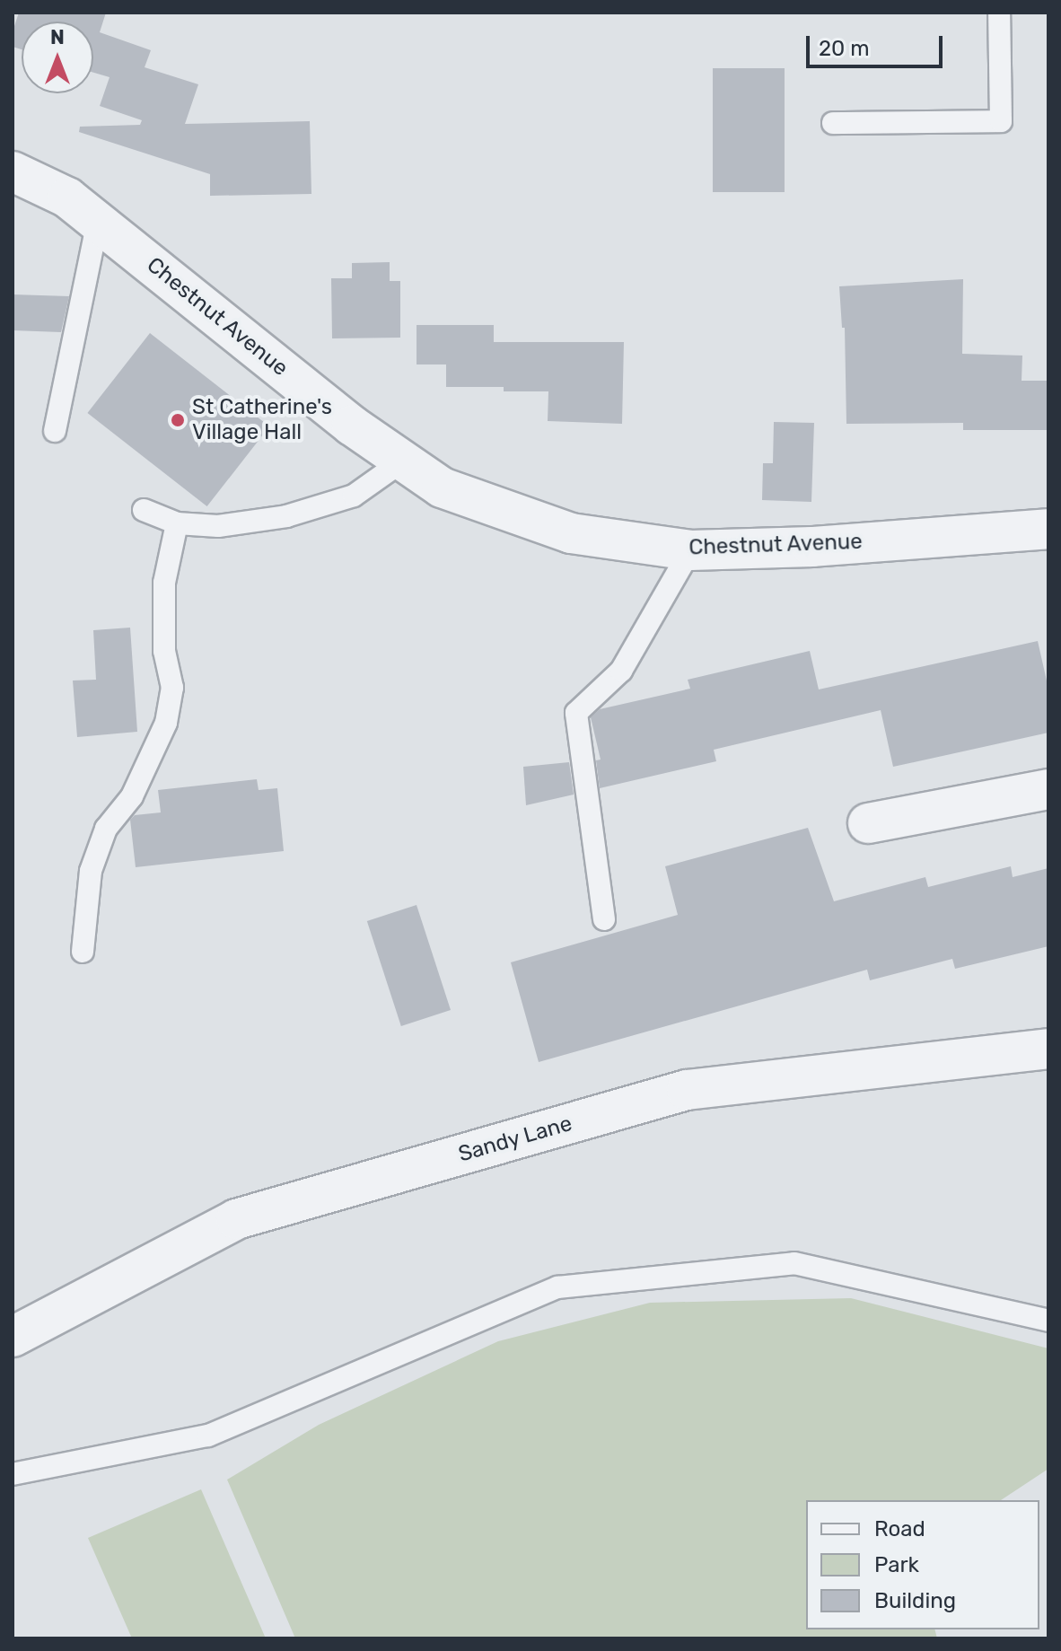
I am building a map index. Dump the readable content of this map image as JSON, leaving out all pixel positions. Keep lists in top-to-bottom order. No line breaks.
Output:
{"streets":{"street":["Chestnut Avenue","Sandy Lane"]},"places":["St Catherine's Village Hall"],"legend":["Road","Park","Building"],"scale_bar":"20 m","north":"top"}
